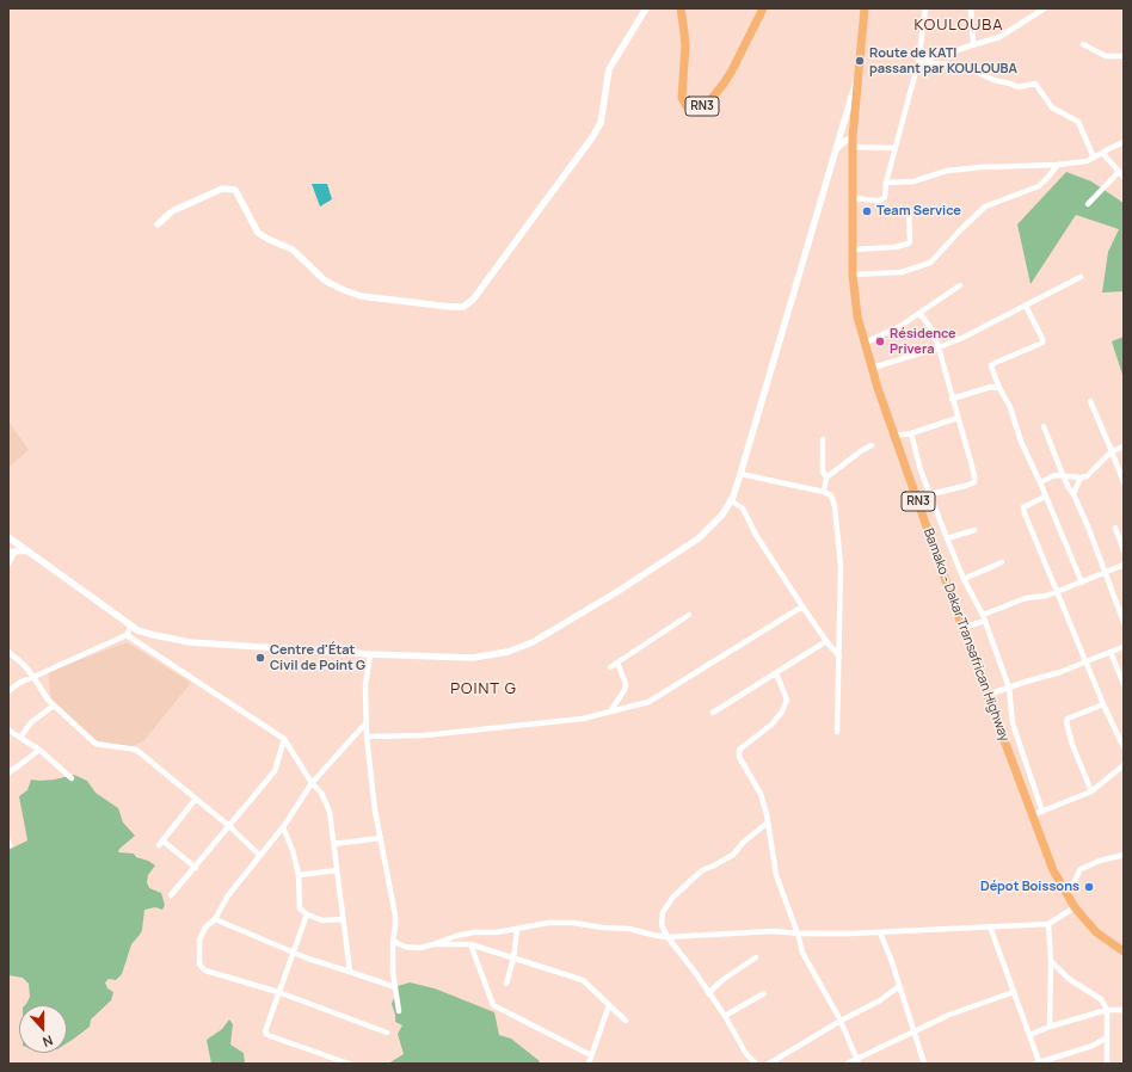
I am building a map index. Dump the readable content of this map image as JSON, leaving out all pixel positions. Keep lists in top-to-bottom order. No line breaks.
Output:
{"streets":{"highway":["RN3","Bamako - Dakar Transafrican Highway"]},"districts":["KOULOUBA","POINT G"],"places":["Route de KATI passant par KOULOUBA","Team Service","Résidence Privera","Centre d'État Civil de Point G","Dépot Boissons"],"north":"bottom"}
